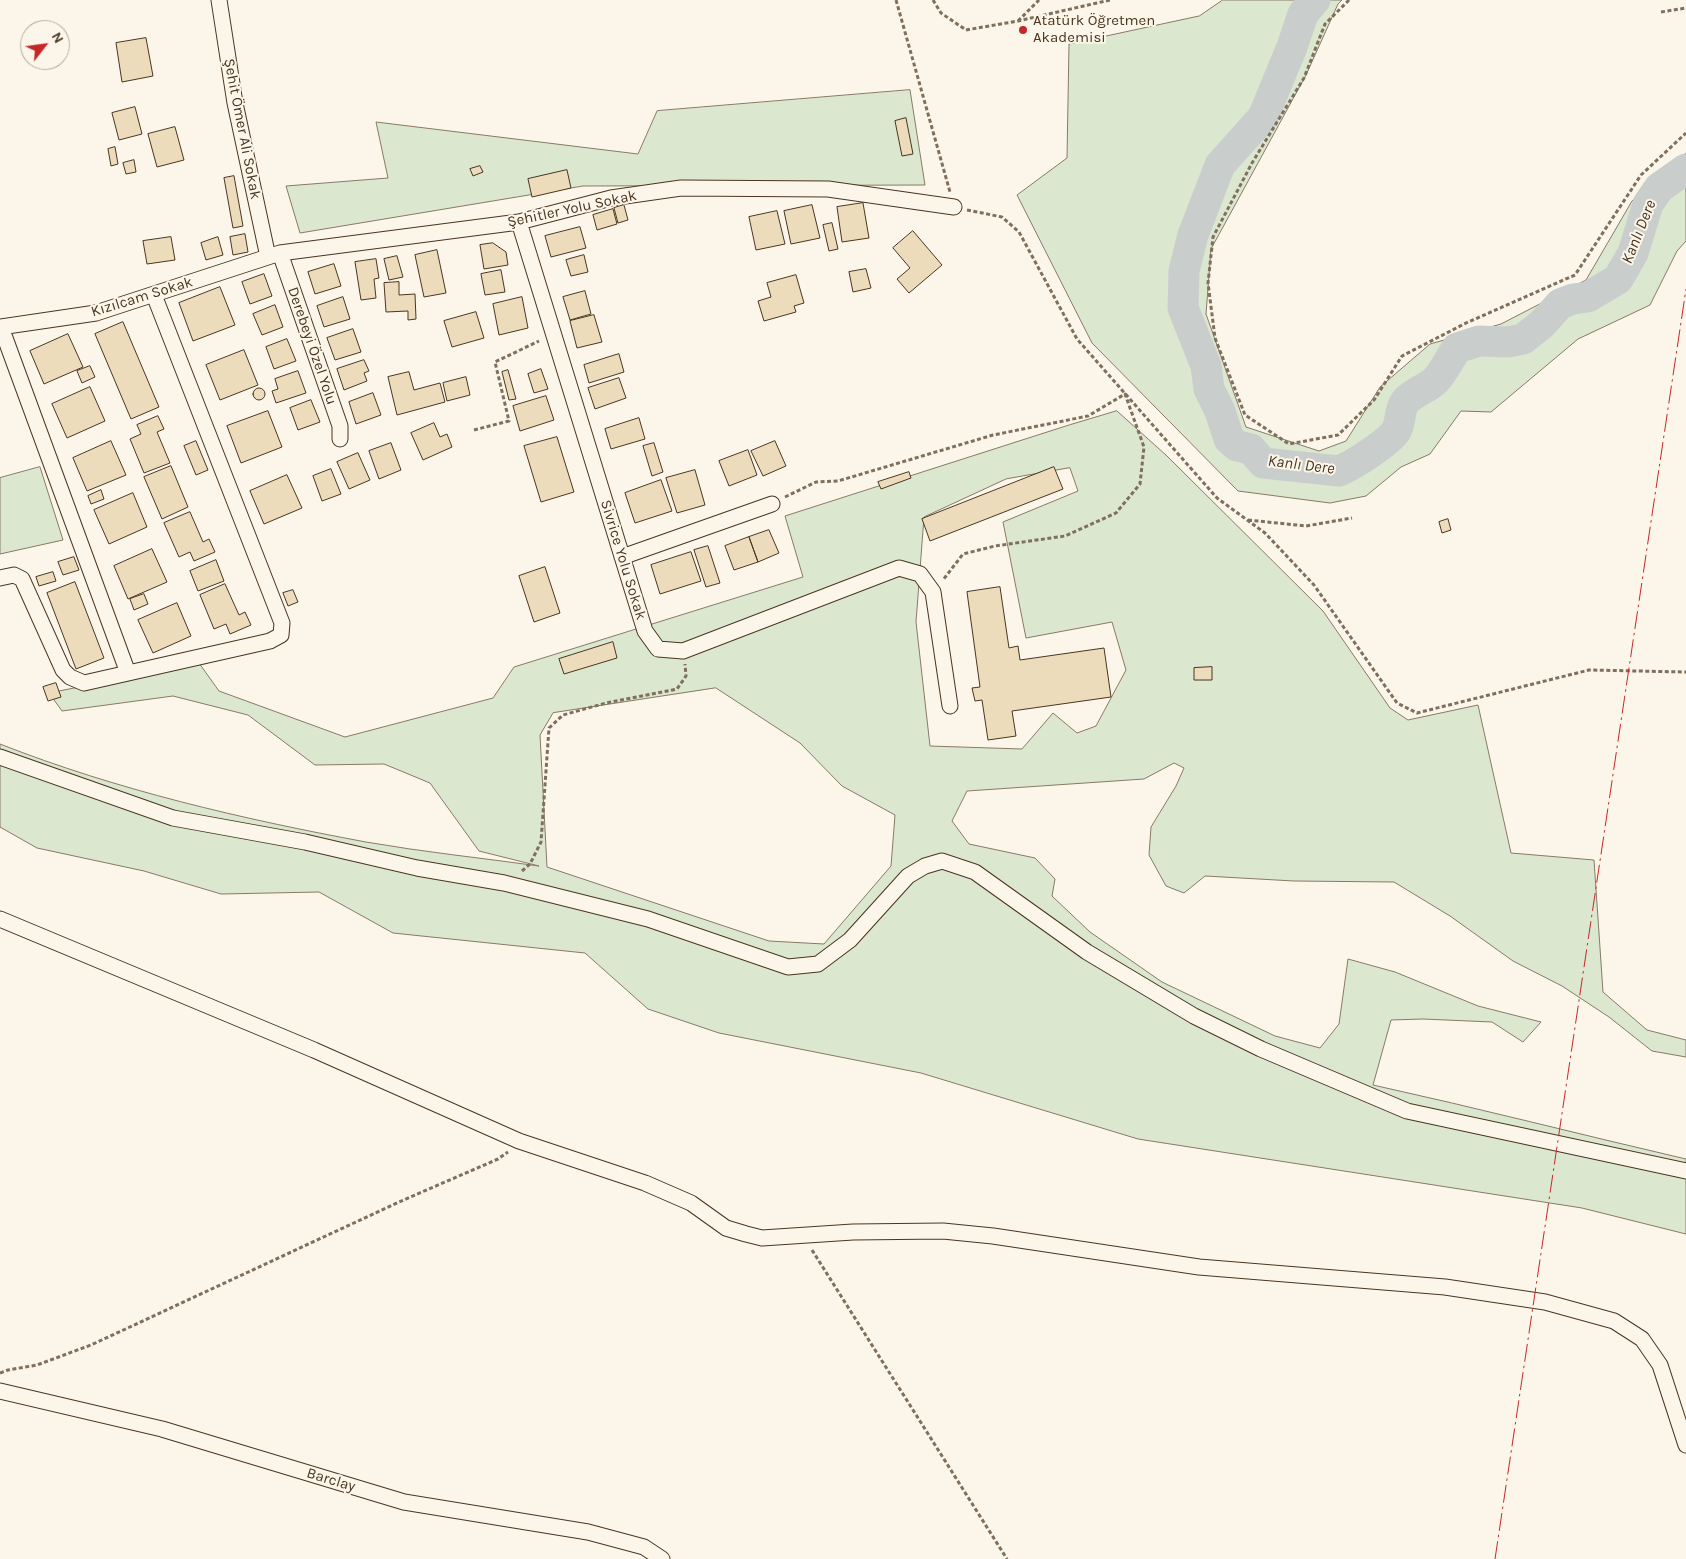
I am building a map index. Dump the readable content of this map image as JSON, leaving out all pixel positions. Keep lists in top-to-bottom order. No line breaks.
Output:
{"streets":{"street":["Şehit Ömer Ali Sokak","Şehitler Yolu Sokak","Kızılcam Sokak","Derebeyi Özel Yolu","Sivrice Yolu Sokak","Barclay"]},"crossings":[["Şehit Ömer Ali Sokak","Şehitler Yolu Sokak"],["Şehit Ömer Ali Sokak","Kızılcam Sokak"],["Şehit Ömer Ali Sokak","Derebeyi Özel Yolu"],["Şehitler Yolu Sokak","Kızılcam Sokak"],["Şehitler Yolu Sokak","Derebeyi Özel Yolu"],["Şehitler Yolu Sokak","Sivrice Yolu Sokak"],["Kızılcam Sokak","Derebeyi Özel Yolu"]],"water":["Kanlı Dere"],"places":["Atatürk Öğretmen Akademisi"],"north":"top right"}
